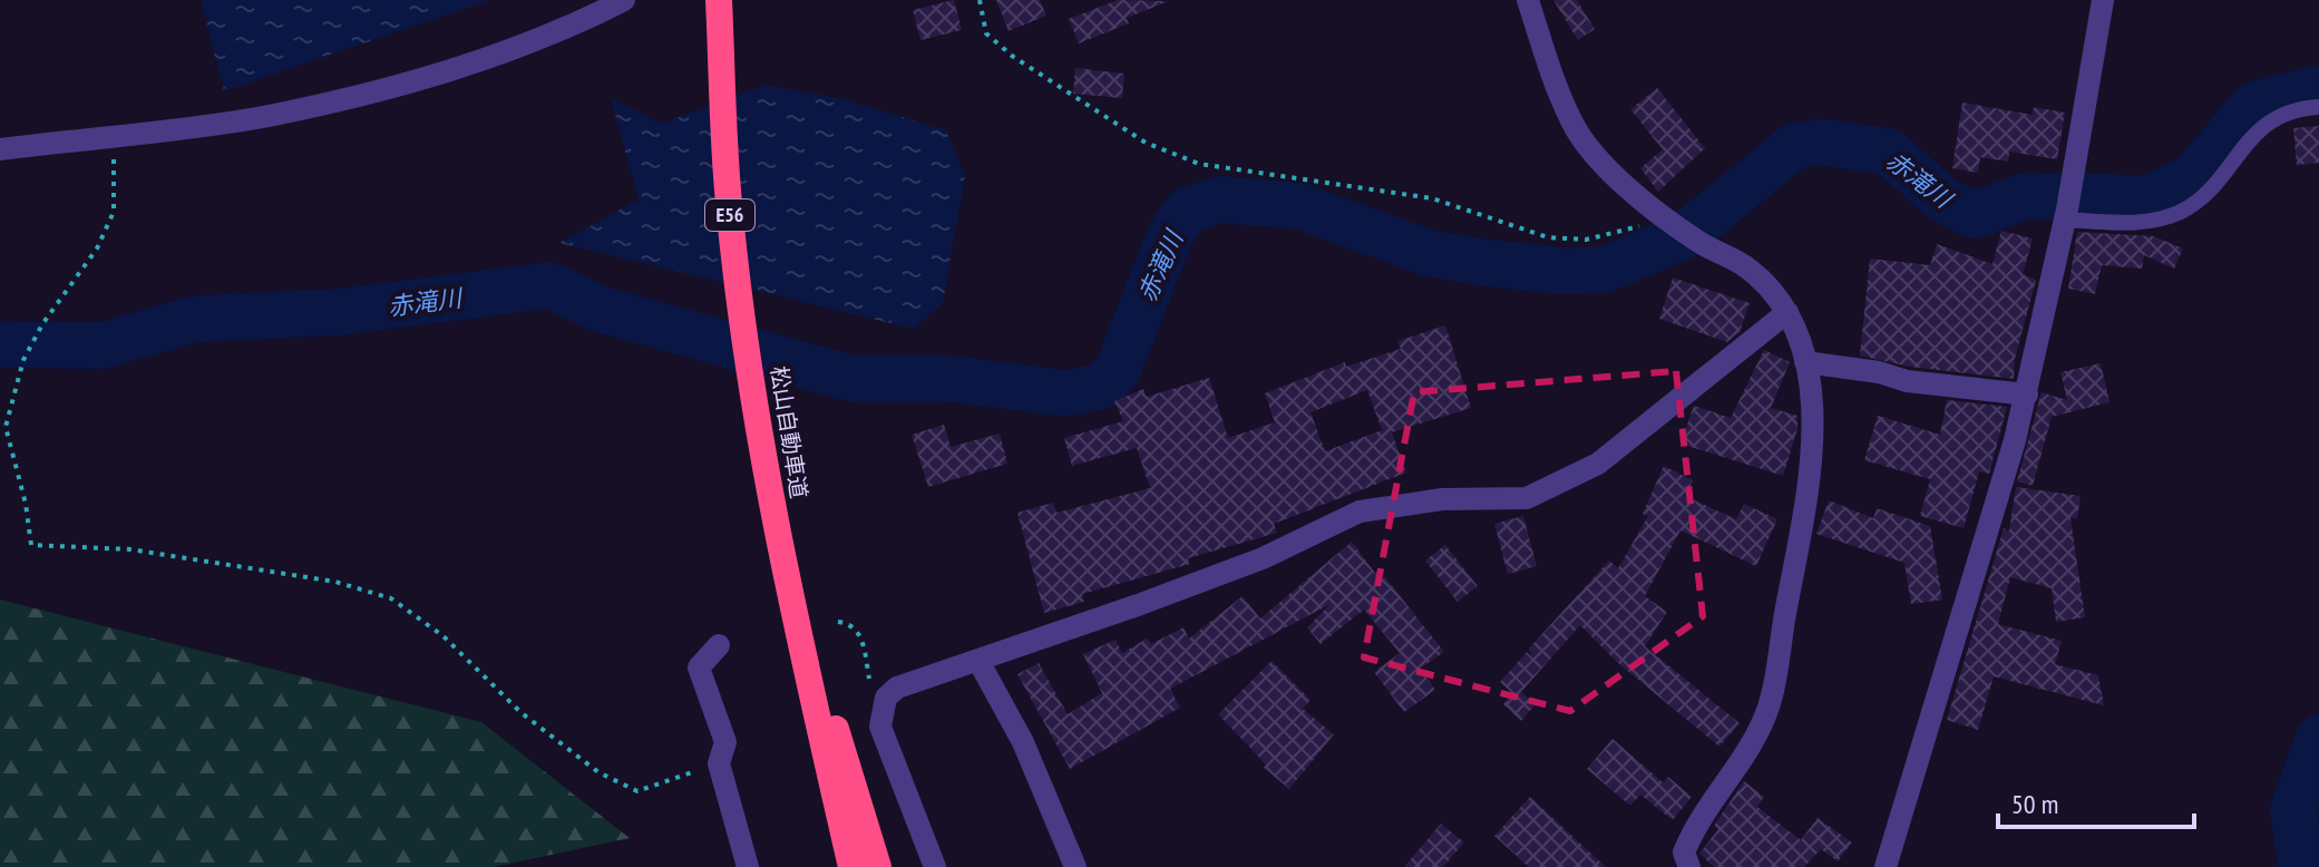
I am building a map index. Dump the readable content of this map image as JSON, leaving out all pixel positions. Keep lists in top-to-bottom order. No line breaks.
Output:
{"streets":{"highway":["E56","松山自動車道"]},"water":["赤滝川"],"scale_bar":"50 m"}
